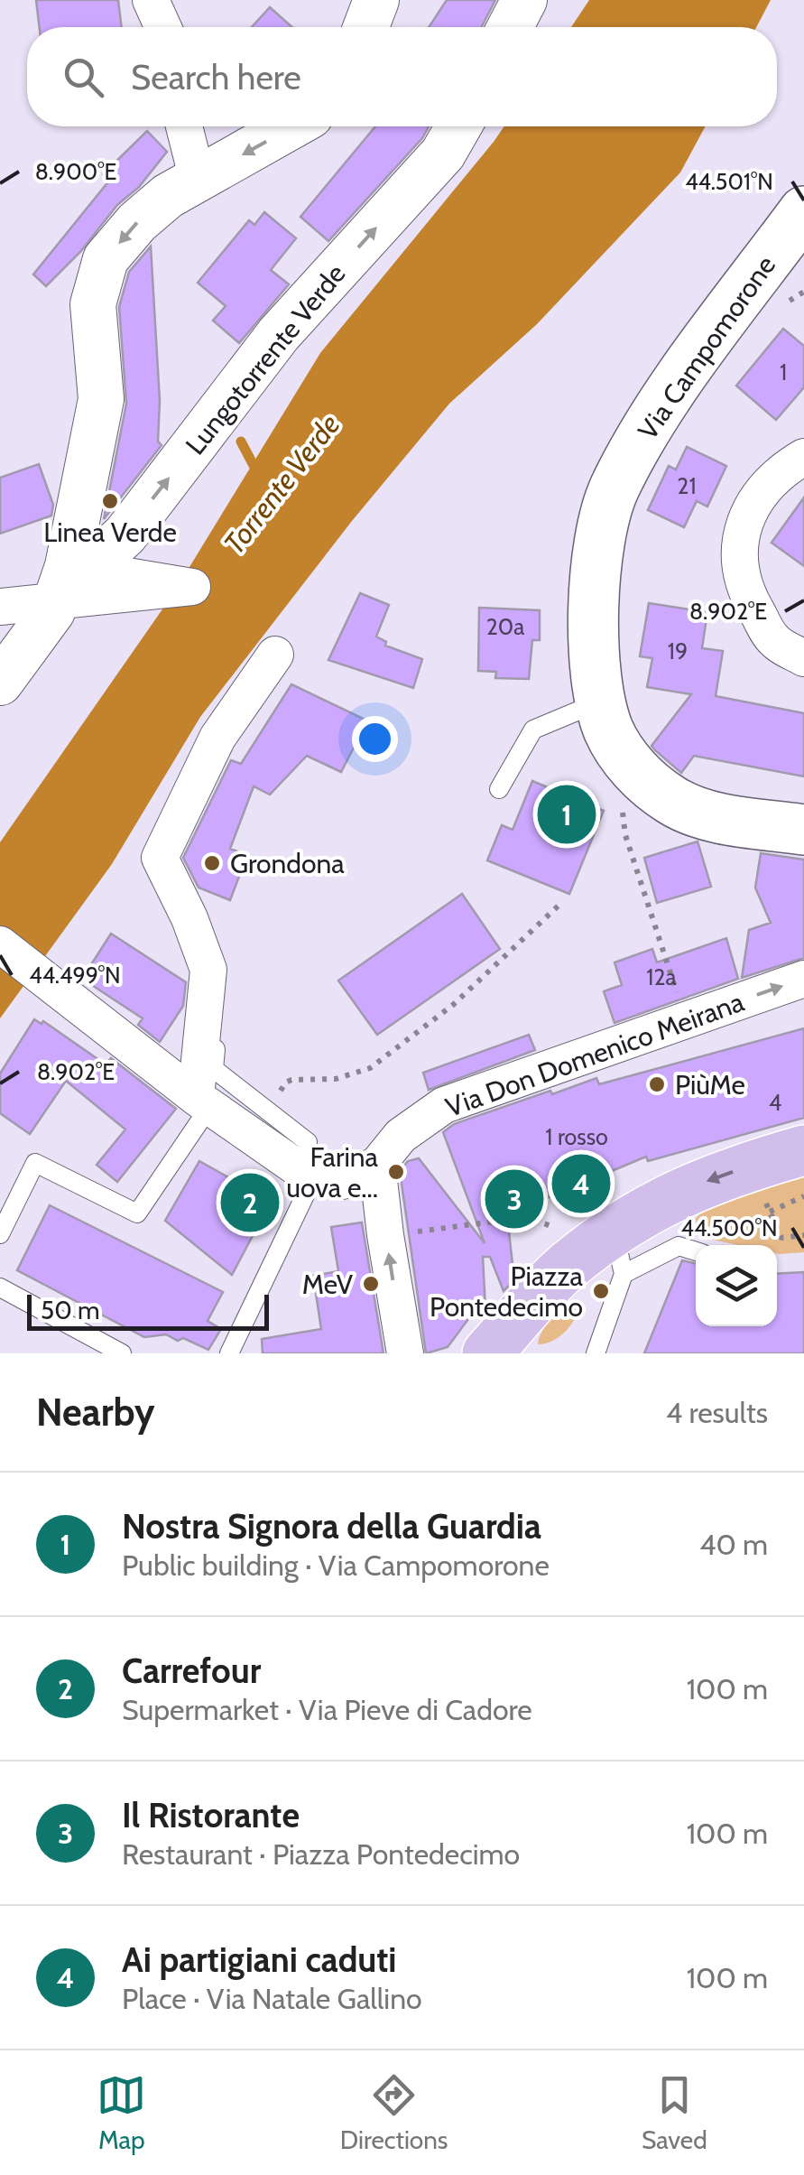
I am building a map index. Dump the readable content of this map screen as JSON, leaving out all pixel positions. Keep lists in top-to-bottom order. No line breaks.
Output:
{"streets":{"main road":["Via Campomorone"],"street":["Lungotorrente Verde","Via Don Domenico Meirana"]},"one_way":["Lungotorrente Verde","Via Don Domenico Meirana"],"water":["Torrente Verde"],"places":["Linea Verde","Grondona","PiùMe","Farina uova e...","MeV","Piazza Pontedecimo"],"house_numbers":["1","21","20a","19","12a","4","1 rosso"],"scale_bar":"50 m","page":{"search":"Search here","pins":["1","4","3","2"],"scale":"50 m","heading":["Nearby","4 results"],"list":[{"mark":"1","name":"Nostra Signora della Guardia","note":"Public building · Via Campomorone","value":"40 m"},{"mark":"2","name":"Carrefour","note":"Supermarket · Via Pieve di Cadore","value":"100 m"},{"mark":"3","name":"Il Ristorante","note":"Restaurant · Piazza Pontedecimo","value":"100 m"},{"mark":"4","name":"Ai partigiani caduti","note":"Place · Via Natale Gallino","value":"100 m"}],"nav":["Map","Directions","Saved"]},"coordinates":["8.900°E","44.501°N","8.902°E","44.499°N","44.500°N"]}
